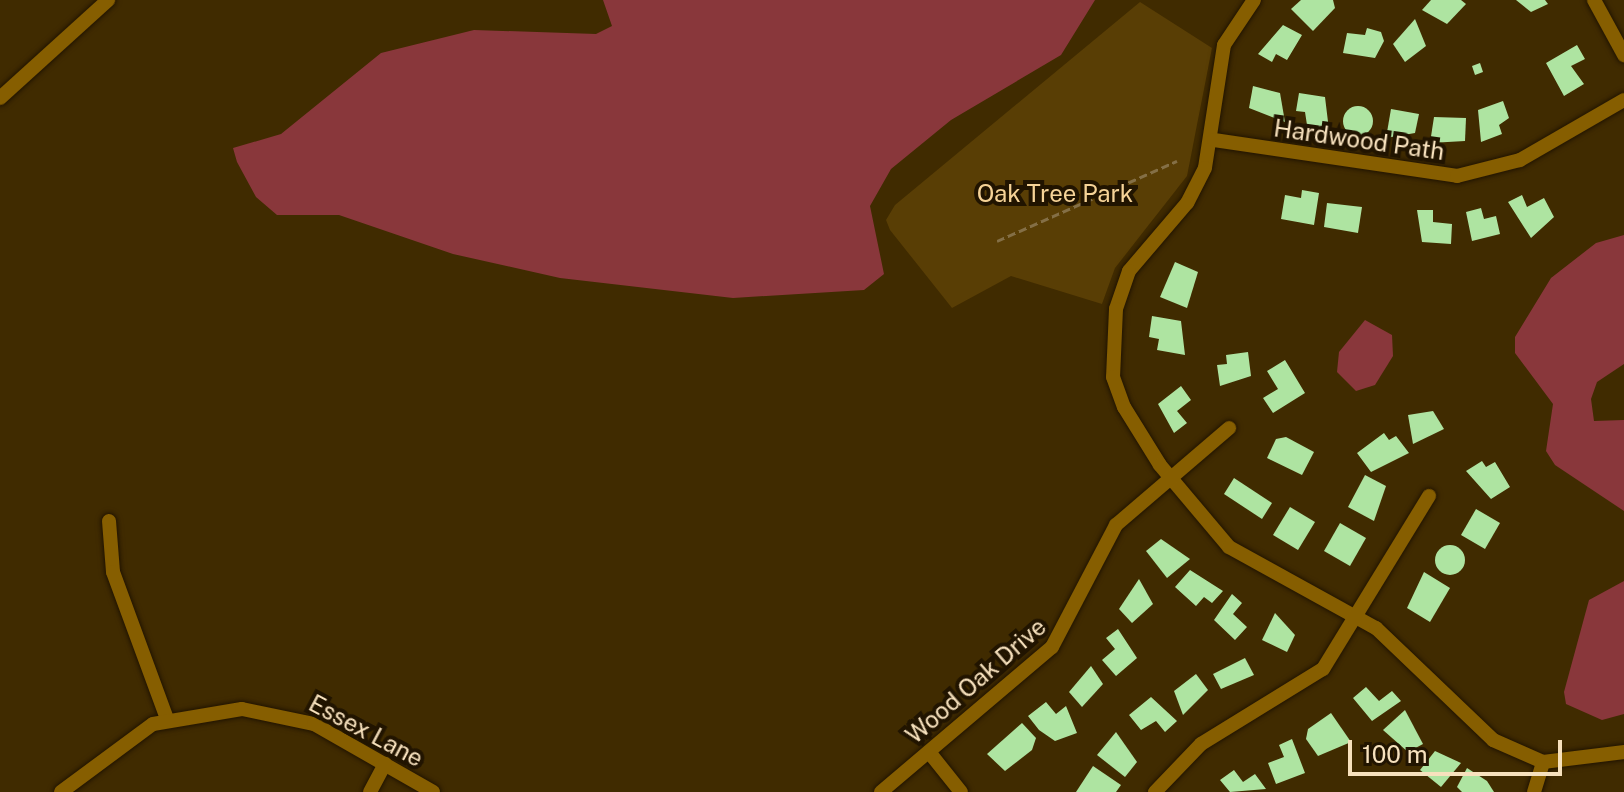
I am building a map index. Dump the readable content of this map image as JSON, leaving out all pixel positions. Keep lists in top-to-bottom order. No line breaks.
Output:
{"streets":{"street":["Hardwood Path","Wood Oak Drive","Essex Lane"]},"parks":["Oak Tree Park"],"scale_bar":"100 m"}
